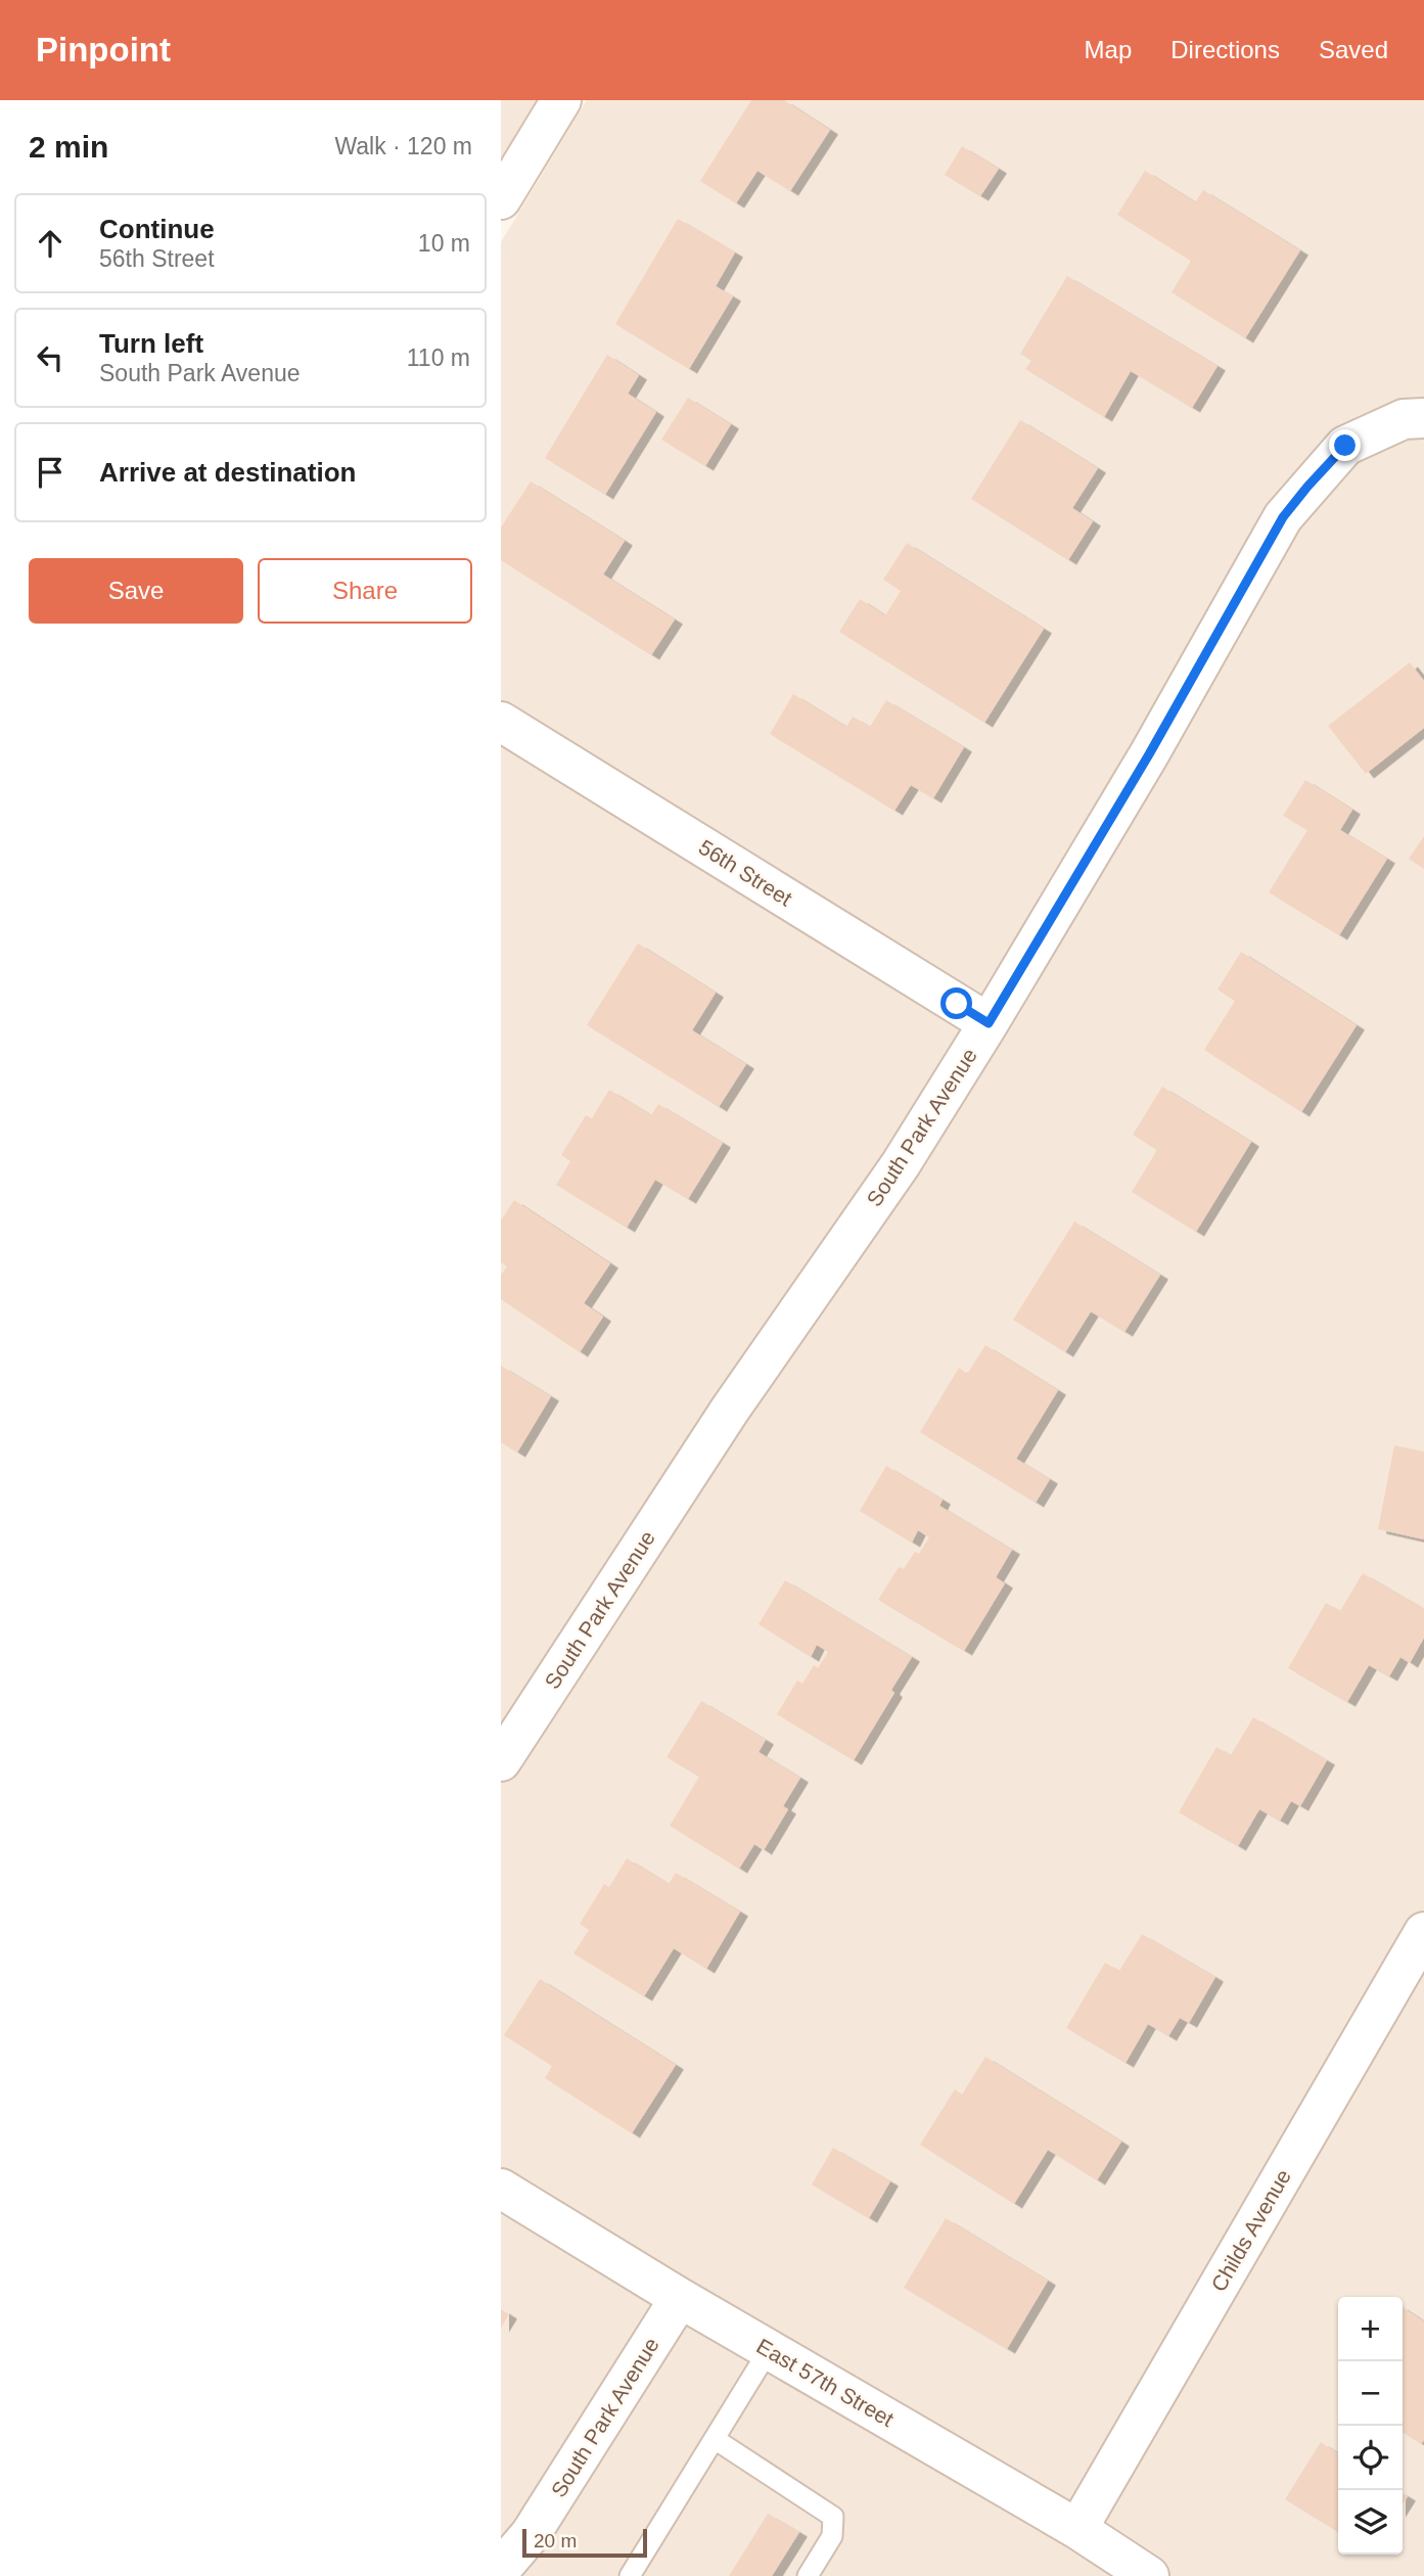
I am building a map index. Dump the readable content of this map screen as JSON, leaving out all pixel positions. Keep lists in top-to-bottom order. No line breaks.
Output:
{"streets":{"street":["56th Street","South Park Avenue","Childs Avenue","East 57th Street"]},"crossings":[["56th Street","South Park Avenue"],["South Park Avenue","East 57th Street"],["Childs Avenue","East 57th Street"]],"scale_bar":"20 m","page":{"header":"Pinpoint","nav":["Map","Directions","Saved"],"heading":["2 min","Walk · 120 m"],"list":[["Continue","56th Street","10 m"],["Turn left","South Park Avenue","110 m"],"Arrive at destination"],"buttons":["Save","Share"],"map_buttons":["+","−"],"scale":"20 m"}}
